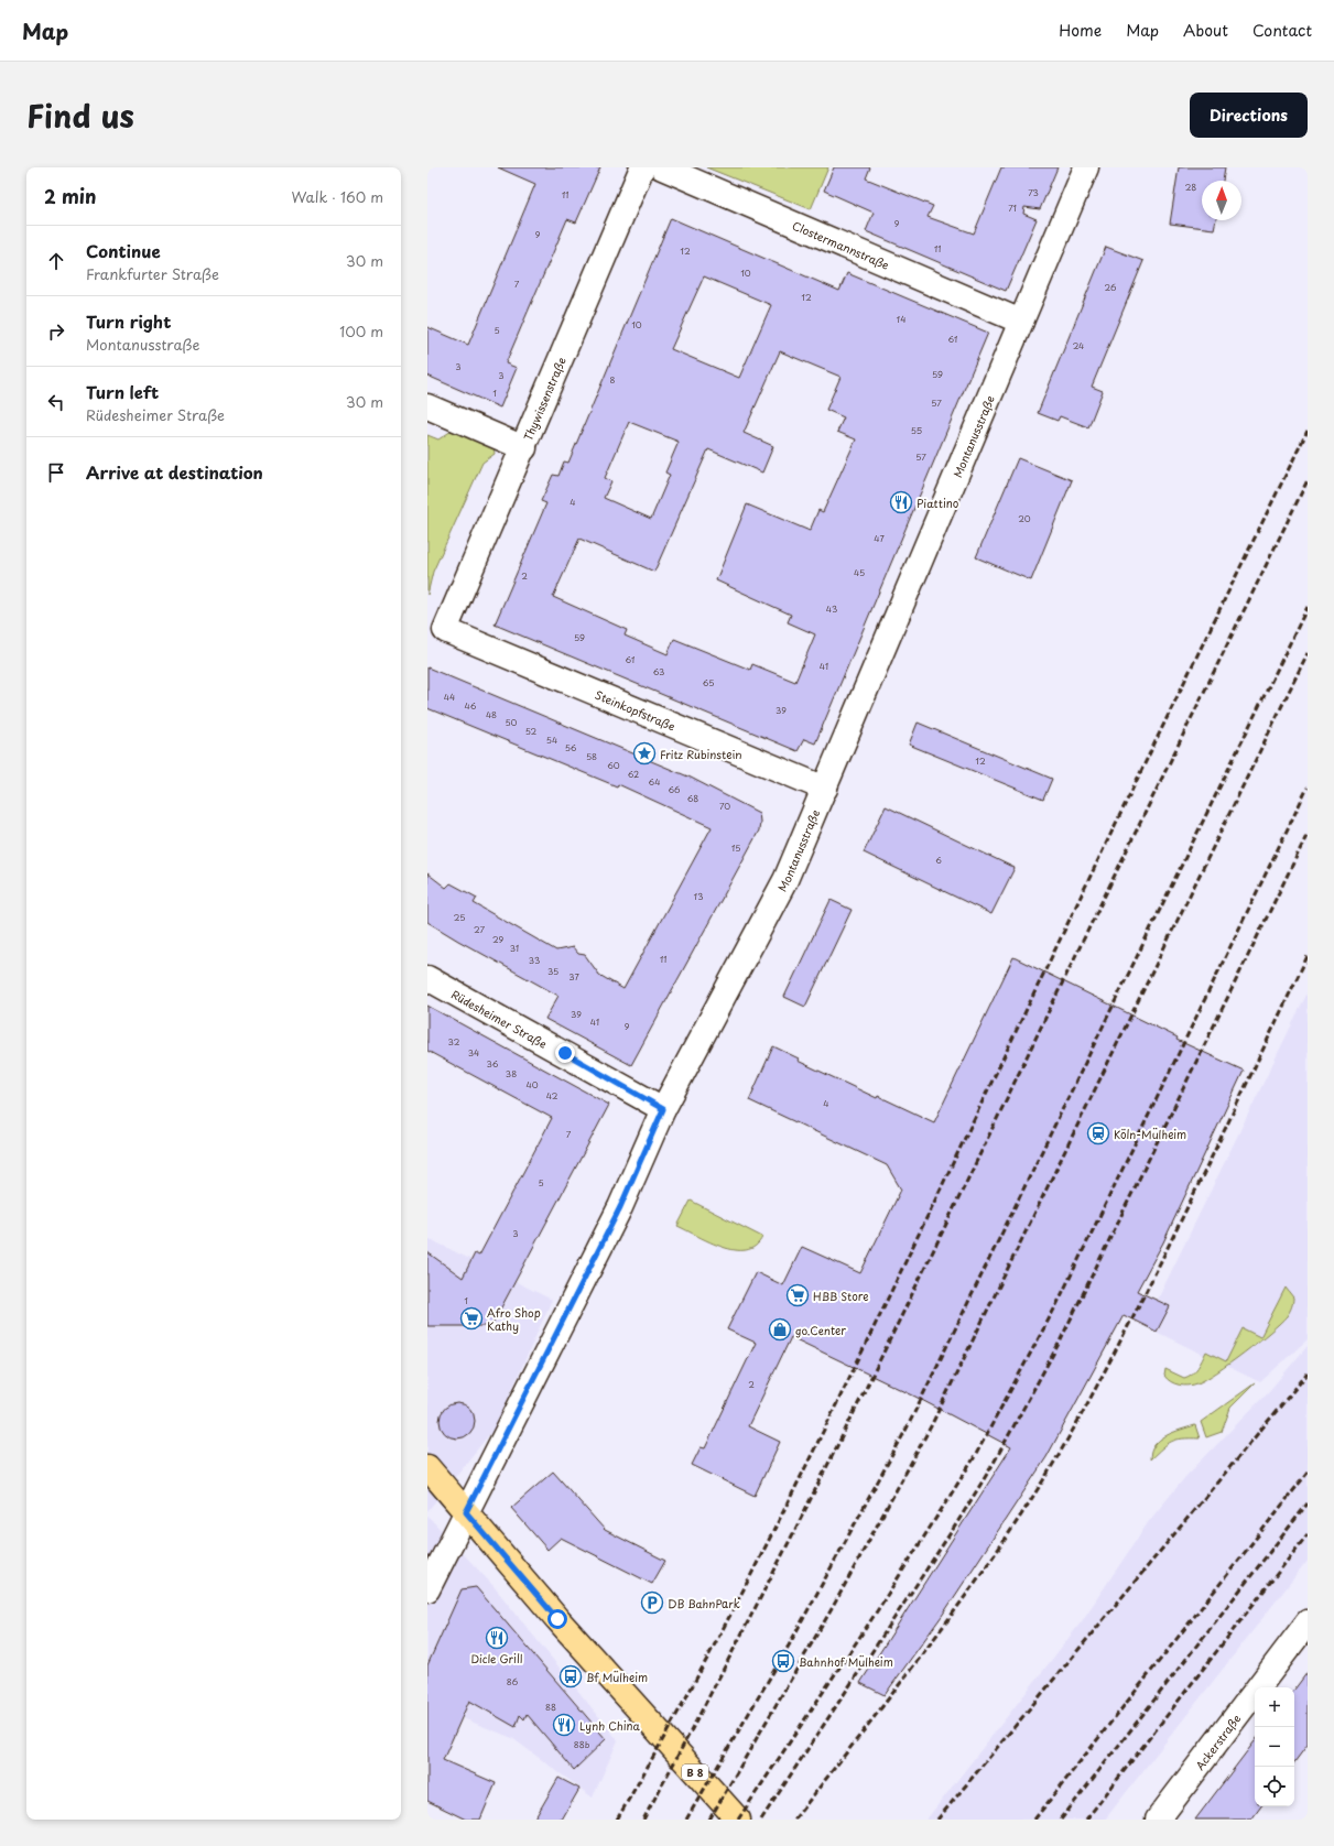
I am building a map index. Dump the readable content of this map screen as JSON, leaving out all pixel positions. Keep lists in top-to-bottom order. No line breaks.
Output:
{"streets":{"main road":["B 8"],"street":["Clostermannstraße","Thywissenstraße","Montanusstraße","Steinkopfstraße","Rüdesheimer Straße","Ackerstraße"]},"crossings":[["Clostermannstraße","Montanusstraße"],["Thywissenstraße","Steinkopfstraße"],["Montanusstraße","Steinkopfstraße"],["Montanusstraße","Rüdesheimer Straße"],["Montanusstraße","B 8"]],"places":{"restaurant":["Piattino","Dicle Grill","Lynh China"],"place":["Fritz Rubinstein"],"station":["Köln-Mülheim"],"supermarket":["HBB Store","Afro Shop Kathy"],"shop":["go.Center"],"parking":["DB BahnPark"],"bus stop":["Bahnhof Mülheim","Bf Mülheim"]},"house_numbers":["28","73","11","71","9","9","11","12","10","7","26","12","14","10","5","61","24","3","59","3","8","1","57","55","57","4","20","47","45","2","43","59","61","41","63","65","44","46","39","48","50","52","54","56","58","12","60","62","64","66","68","70","15","6","13","25","27","29","31","11","33","35","37","39","41","9","32","34","36","38","40","42","4","7","5","3","1","2","86","88","88b"],"north":"top","page":{"header":"Map","nav":["Home","Map","About","Contact"],"title":"Find us","buttons":"Directions","heading":["2 min","Walk · 160 m"],"list":[["Continue","Frankfurter Straße","30 m"],["Turn right","Montanusstraße","100 m"],["Turn left","Rüdesheimer Straße","30 m"],"Arrive at destination"],"map_buttons":["+","−"]}}
